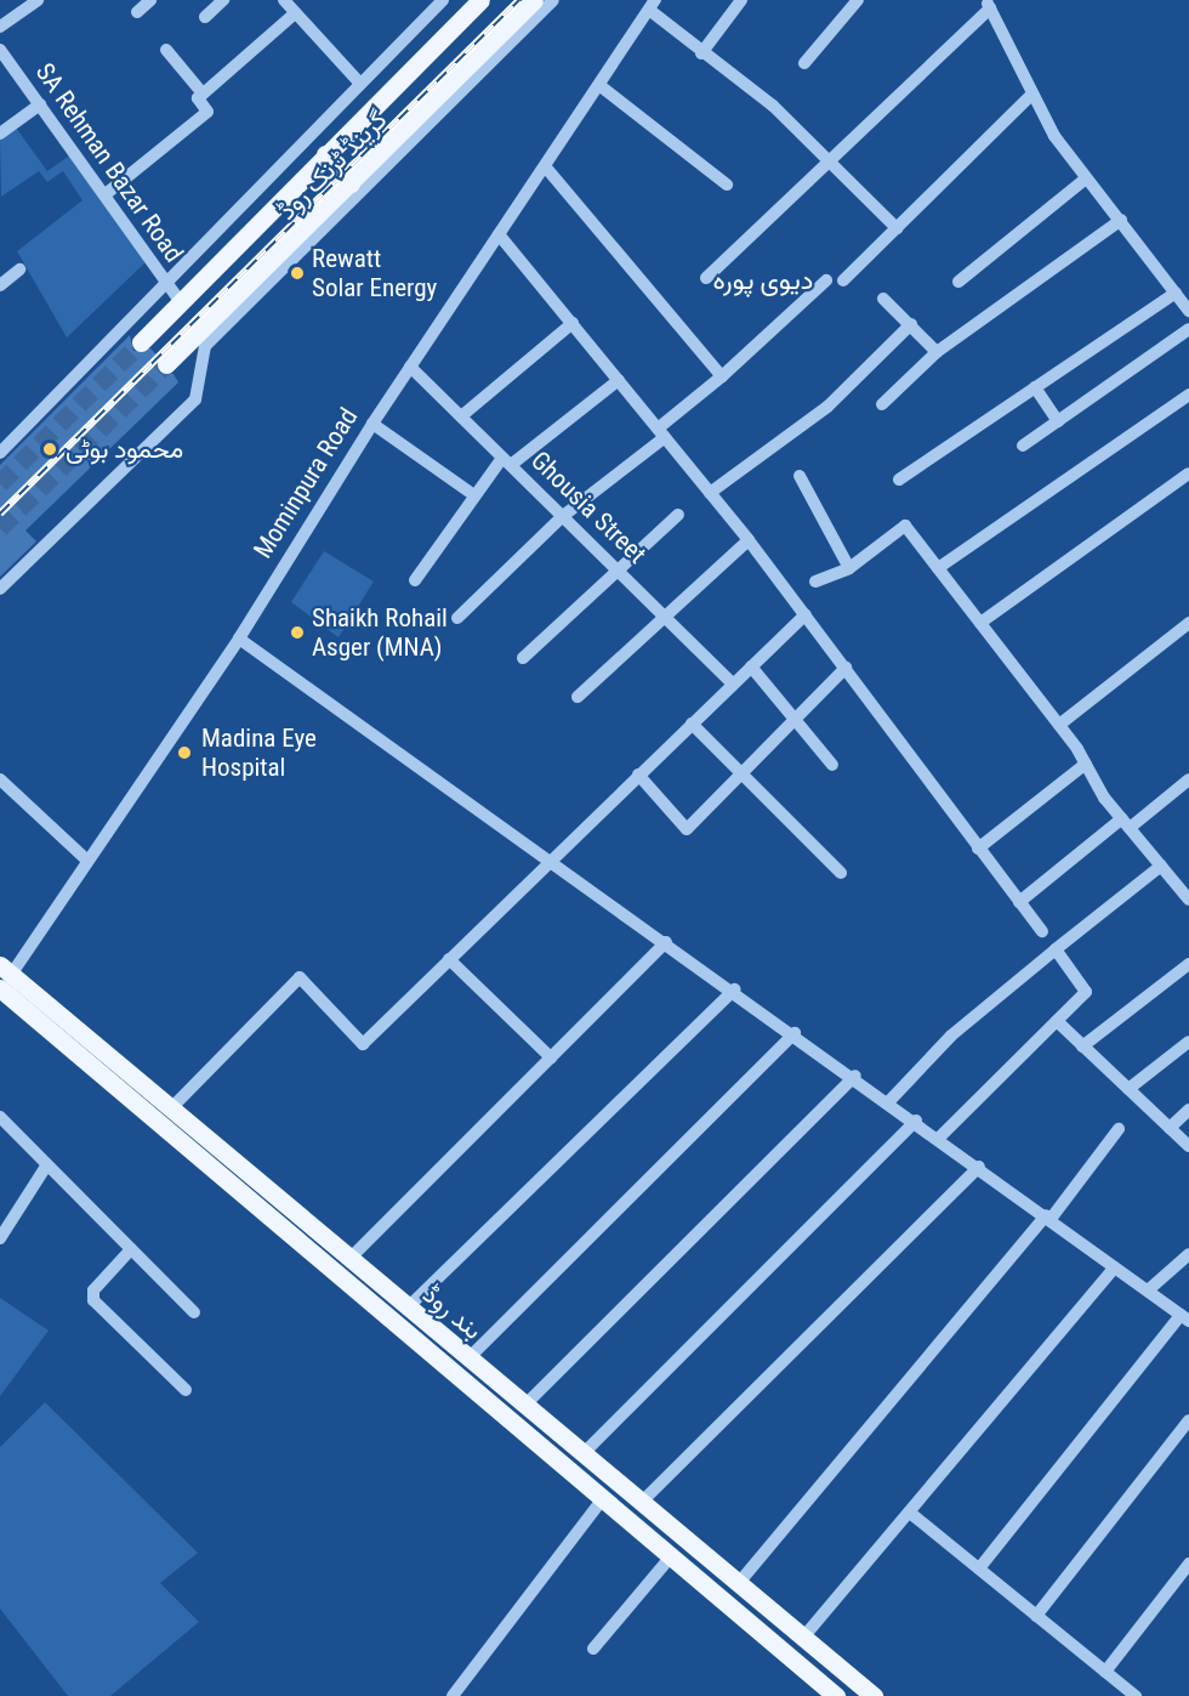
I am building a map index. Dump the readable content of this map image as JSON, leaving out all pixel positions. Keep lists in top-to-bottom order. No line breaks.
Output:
{"streets":{"main road":["گرینڈ ٹرنک روڈ","بند روڈ"],"street":["SA Rehman Bazar Road","Mominpura Road","Ghousia Street"]},"crossings":[["SA Rehman Bazar Road","گرینڈ ٹرنک روڈ"],["Mominpura Road","Ghousia Street"],["Mominpura Road","بند روڈ"]],"districts":["دیوی پورہ"],"places":["Rewatt Solar Energy","محمود بوٹی","Shaikh Rohail Asger (MNA)","Madina Eye Hospital"]}
